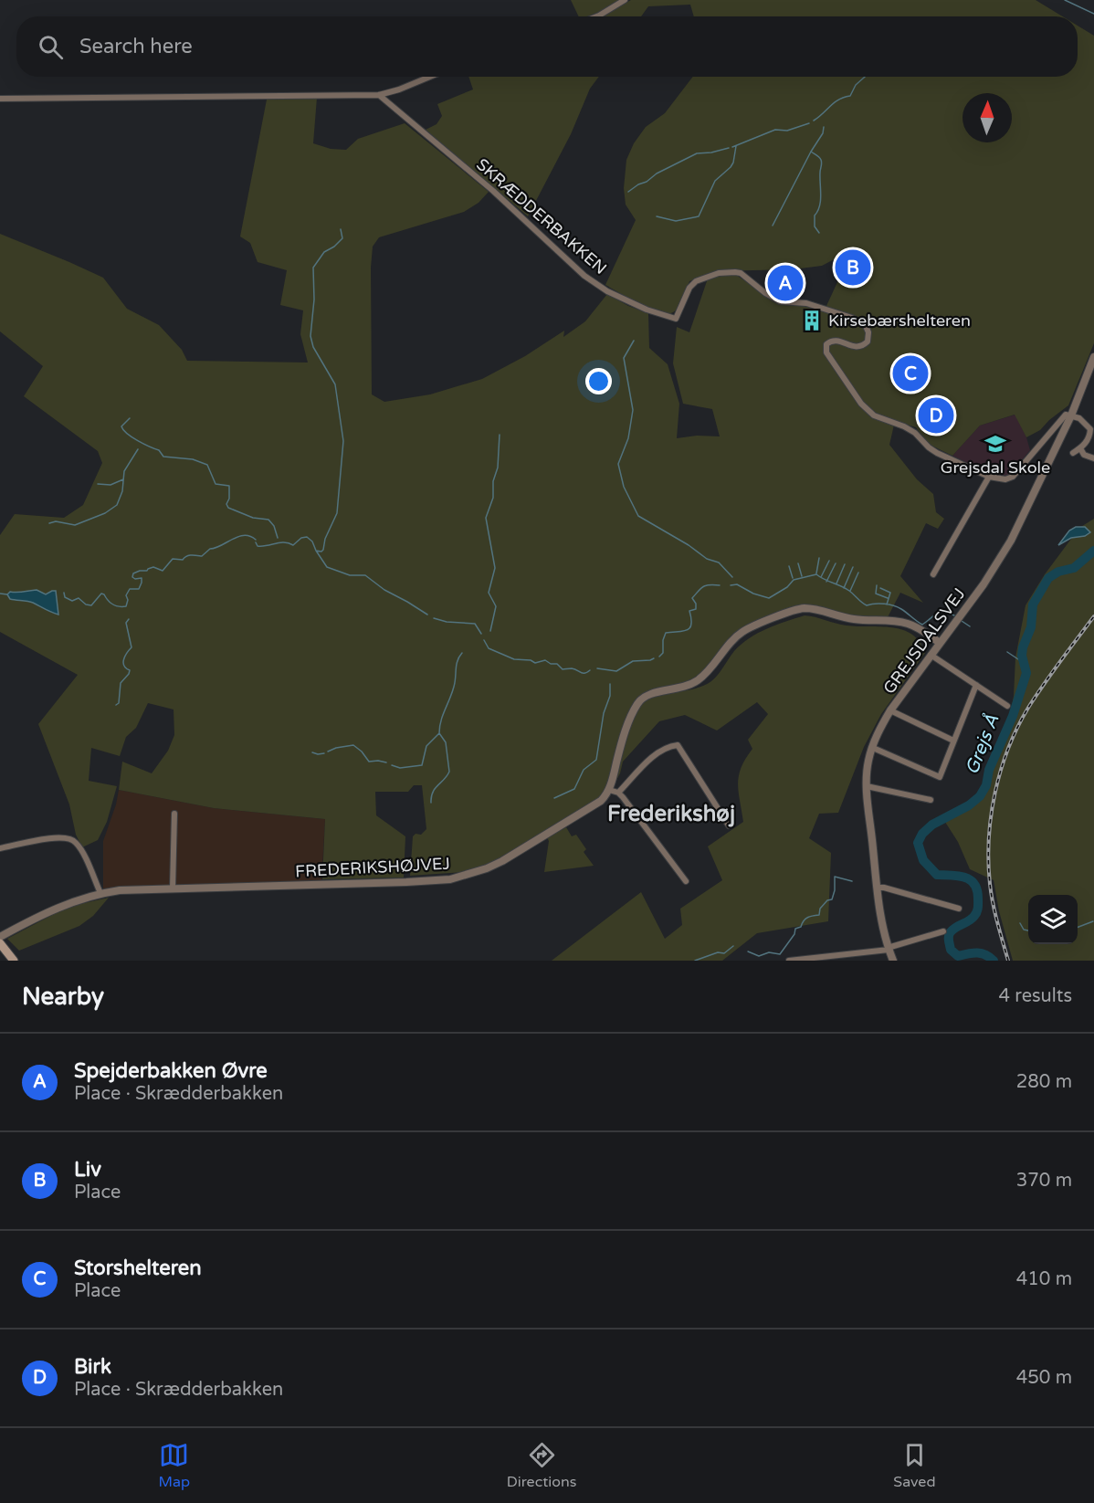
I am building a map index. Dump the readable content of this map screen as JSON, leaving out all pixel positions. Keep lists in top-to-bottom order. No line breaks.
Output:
{"streets":{"street":["SKRÆDDERBAKKEN","GREJSDALSVEJ","FREDERIKSHØJVEJ"]},"crossings":[["SKRÆDDERBAKKEN","GREJSDALSVEJ"]],"districts":["Frederikshøj"],"water":["Grejs Å"],"places":{"building":["Kirsebærshelteren"],"school or university":["Grejsdal Skole"]},"north":"top","page":{"search":"Search here","pins":["B","A","C","D"],"heading":["Nearby","4 results"],"list":[{"mark":"A","name":"Spejderbakken Øvre","note":"Place · Skrædderbakken","value":"280 m"},{"mark":"B","name":"Liv","note":"Place","value":"370 m"},{"mark":"C","name":"Storshelteren","note":"Place","value":"410 m"},{"mark":"D","name":"Birk","note":"Place · Skrædderbakken","value":"450 m"}],"nav":["Map","Directions","Saved"]}}
